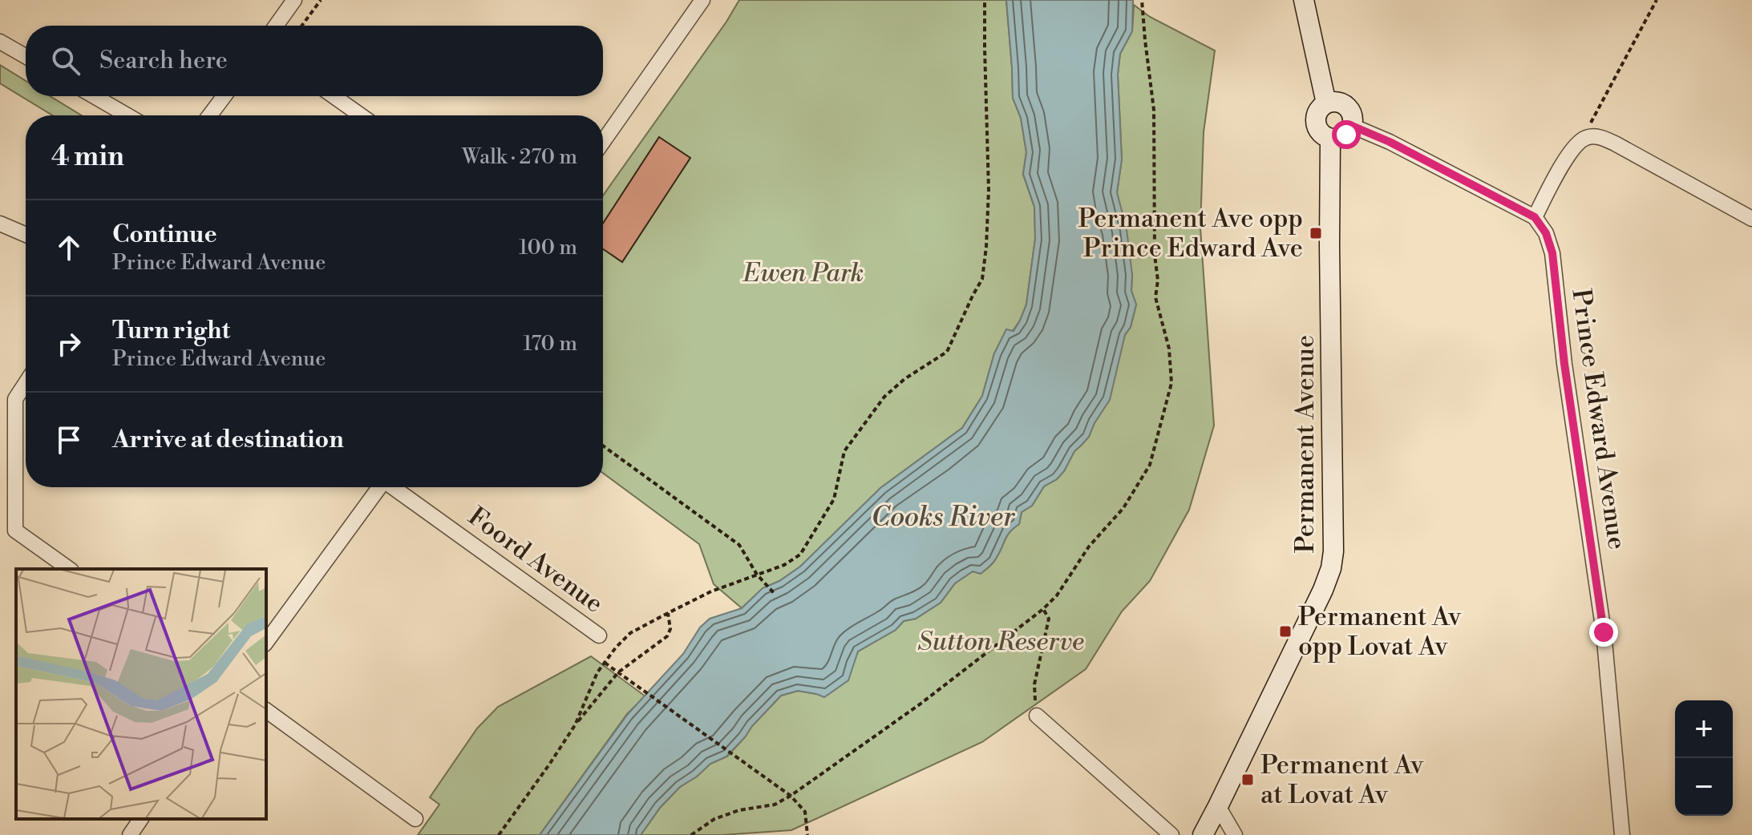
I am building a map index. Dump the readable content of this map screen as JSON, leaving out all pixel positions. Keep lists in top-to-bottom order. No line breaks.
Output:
{"streets":{"main road":["Permanent Avenue"],"street":["Prince Edward Avenue","Foord Avenue"]},"water":["Cooks River"],"parks":["Ewen Park","Sutton Reserve"],"places":{"transit":["Permanent Ave opp Prince Edward Ave","Permanent Av opp Lovat Av","Permanent Av at Lovat Av"]},"page":{"search":"Search here","heading":["4 min","Walk · 270 m"],"list":[["Continue","Prince Edward Avenue","100 m"],["Turn right","Prince Edward Avenue","170 m"],"Arrive at destination"],"map_buttons":["+","−"]}}
